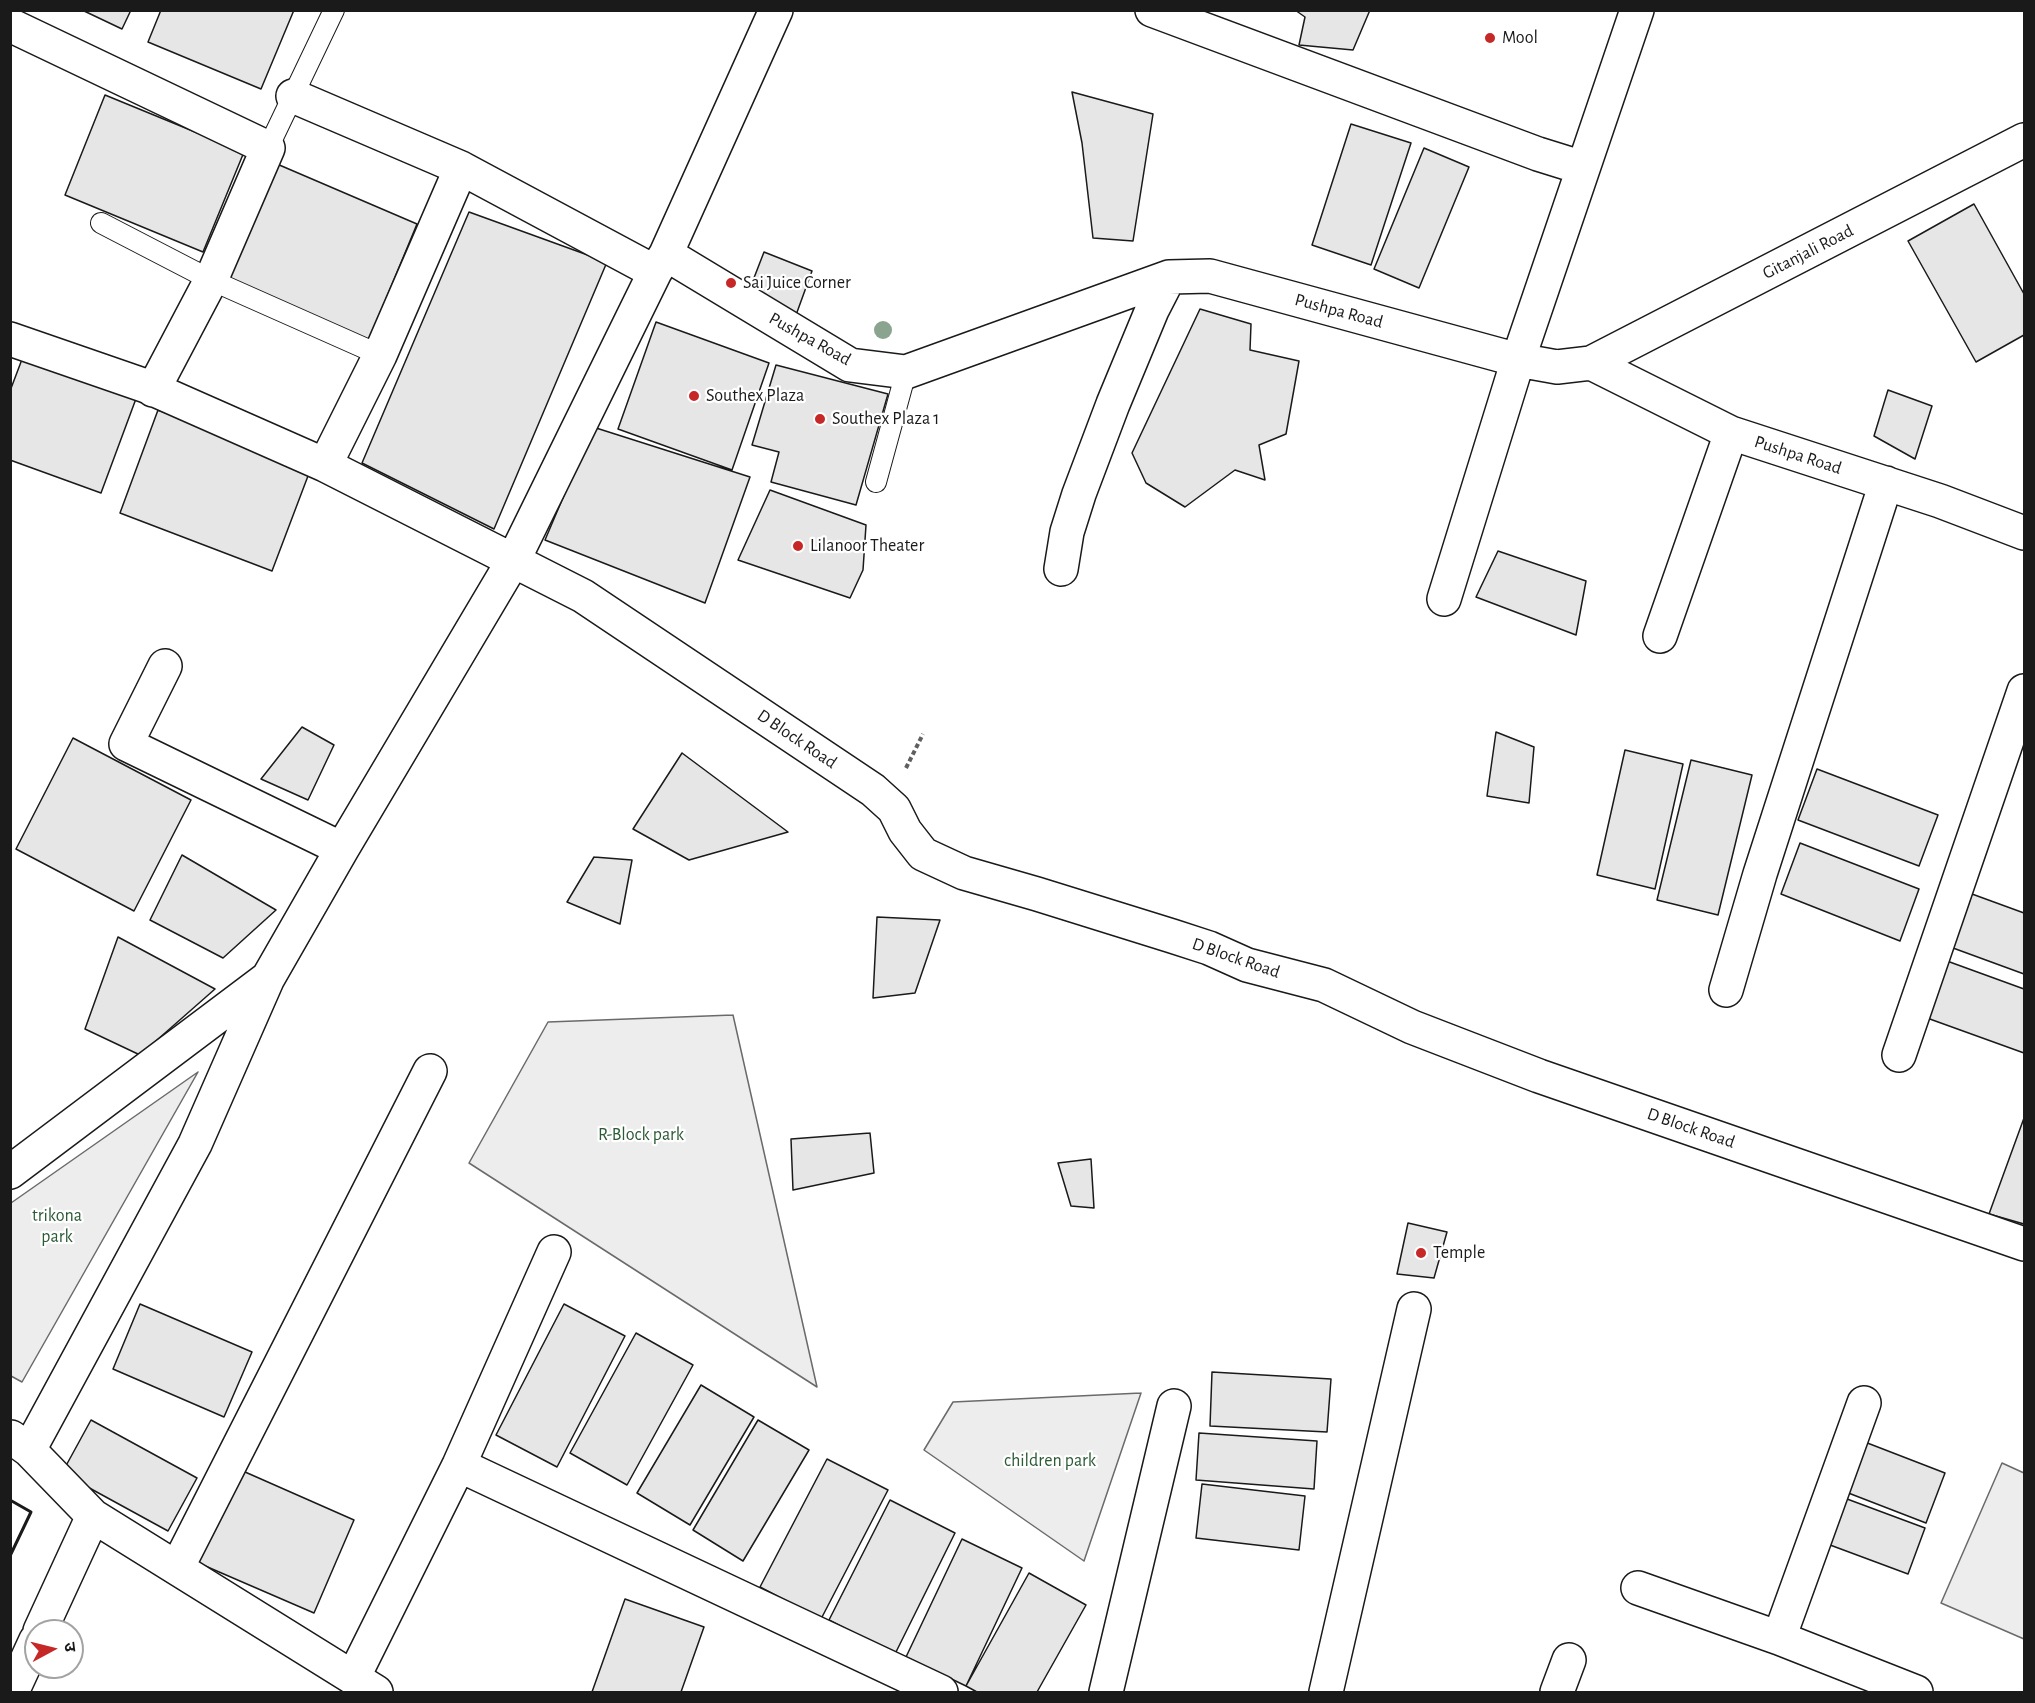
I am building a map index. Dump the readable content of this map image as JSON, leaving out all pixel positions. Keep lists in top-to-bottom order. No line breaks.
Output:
{"streets":{"street":["Gitanjali Road","Pushpa Road","D Block Road"]},"crossings":[["Gitanjali Road","Pushpa Road"]],"parks":["R-Block park","trikona park","children park"],"places":["Mool","Sai Juice Corner","Southex Plaza","Southex Plaza 1","Lilanoor Theater","Temple"],"north":"right"}
